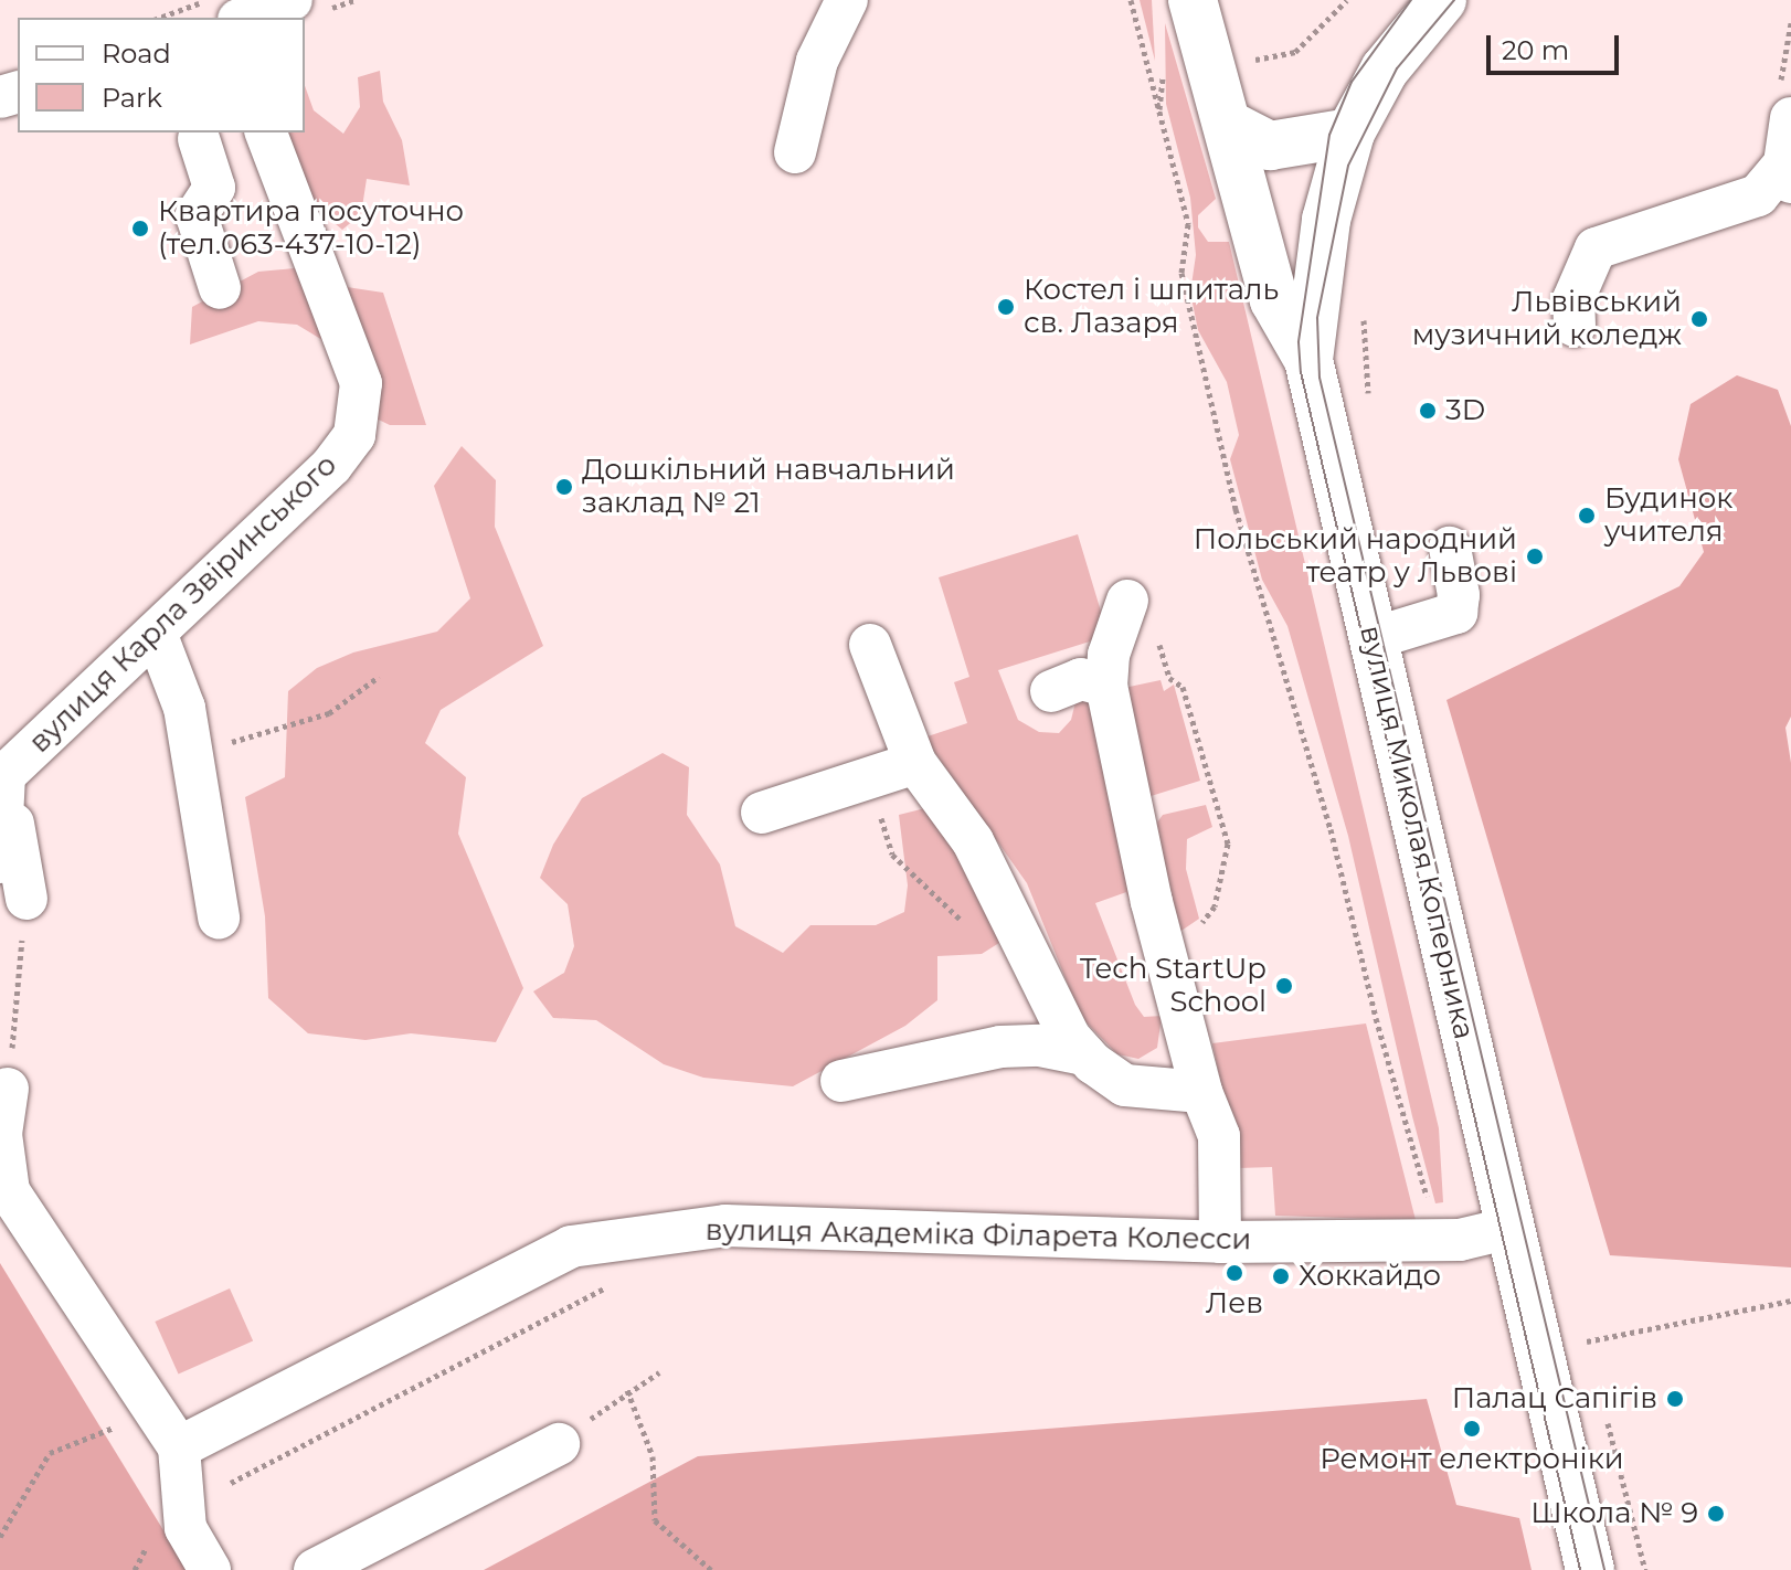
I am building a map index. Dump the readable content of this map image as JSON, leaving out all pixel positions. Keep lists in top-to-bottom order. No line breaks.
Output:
{"streets":{"main road":["вулиця Миколая Коперника"],"street":["вулиця Карла Звіринського","вулиця Академіка Філарета Колесси"]},"crossings":[["вулиця Миколая Коперника","вулиця Академіка Філарета Колесси"]],"places":["Квартира посуточно (тел.063-437-10-12)","Костел і шпиталь св. Лазаря","Львівський музичний коледж","3D","Дошкільний навчальний заклад № 21","Будинок учителя","Польський народний театр у Львові","Tech StartUp School","Лев","Хоккайдо","Палац Сапігів","Ремонт електроніки","Школа № 9"],"legend":["Road","Park"],"scale_bar":"20 m"}
